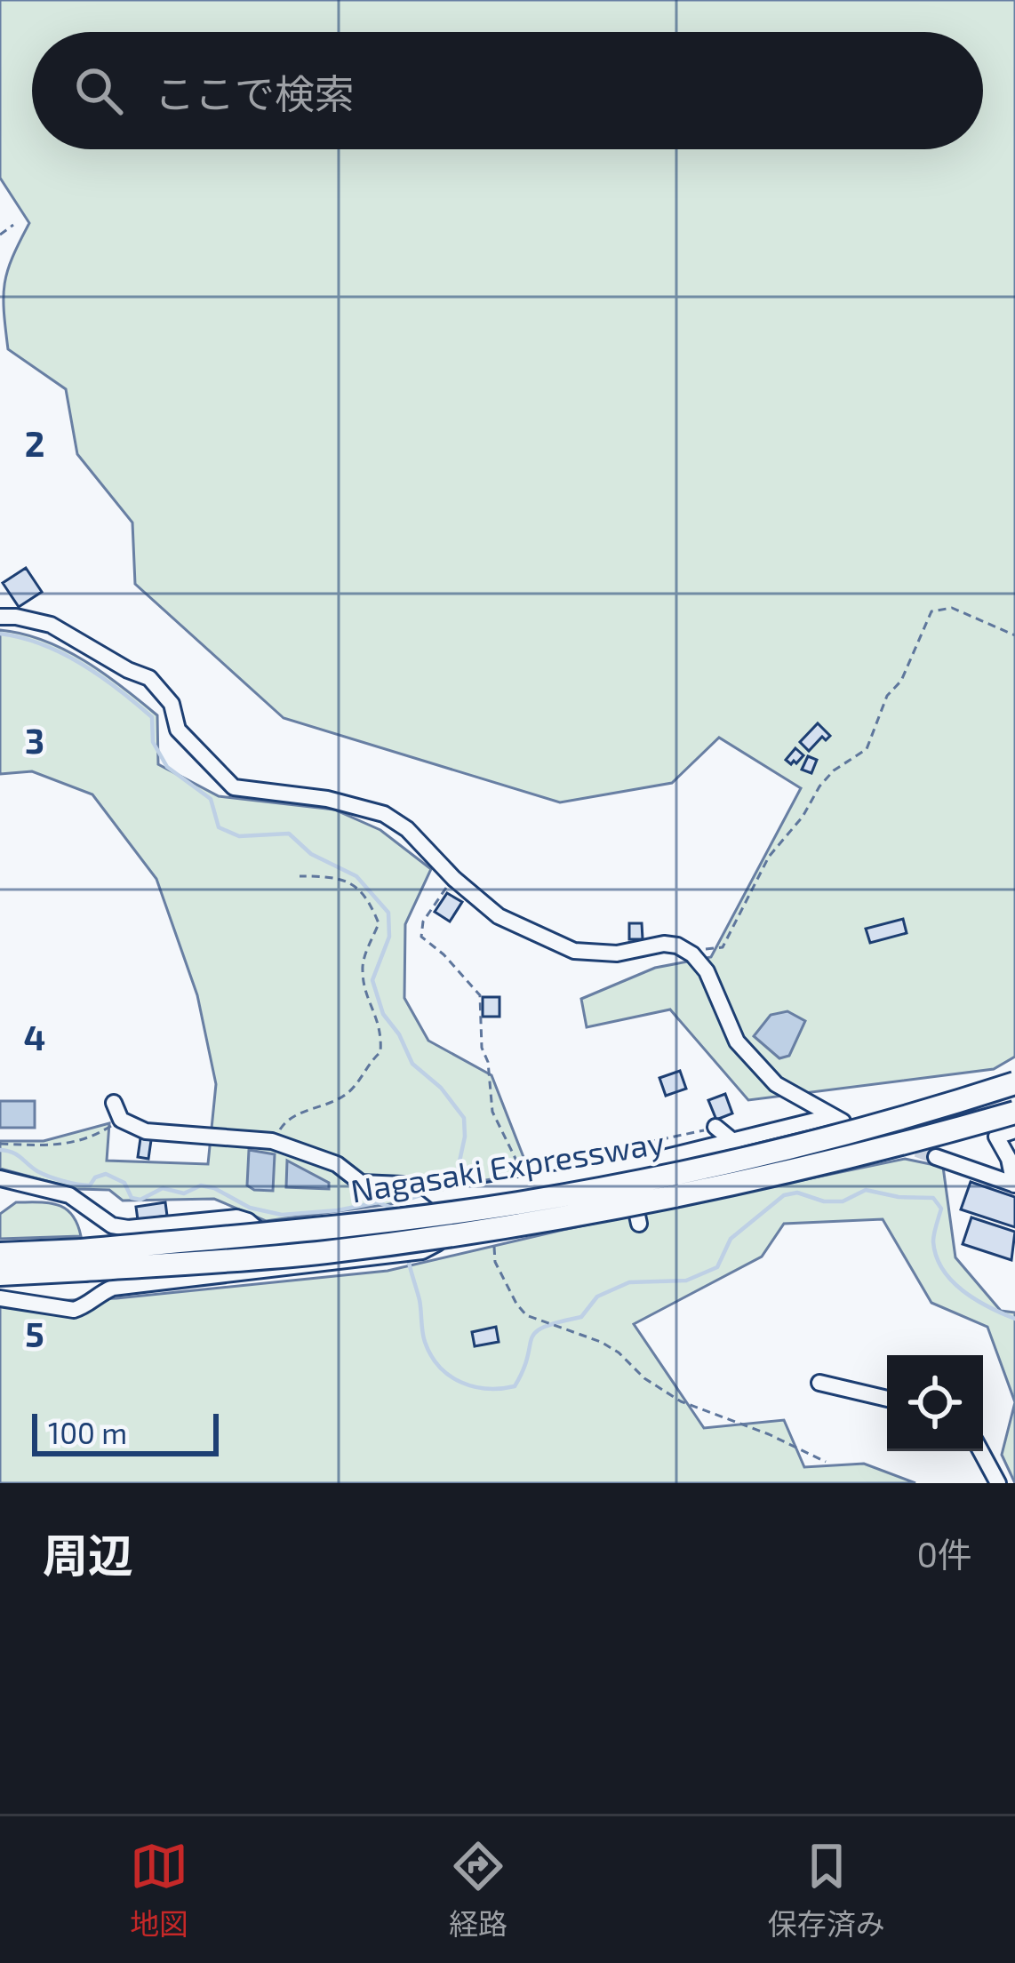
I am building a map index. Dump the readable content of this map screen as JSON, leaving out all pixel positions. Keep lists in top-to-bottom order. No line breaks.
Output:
{"streets":{"highway":["Nagasaki Expressway"]},"scale_bar":"100 m","page":{"search":"ここで検索","scale":"100 m","heading":["周辺","0件"],"nav":["地図","経路","保存済み"]},"grid":{"rows":["2","3","4","5"]}}
